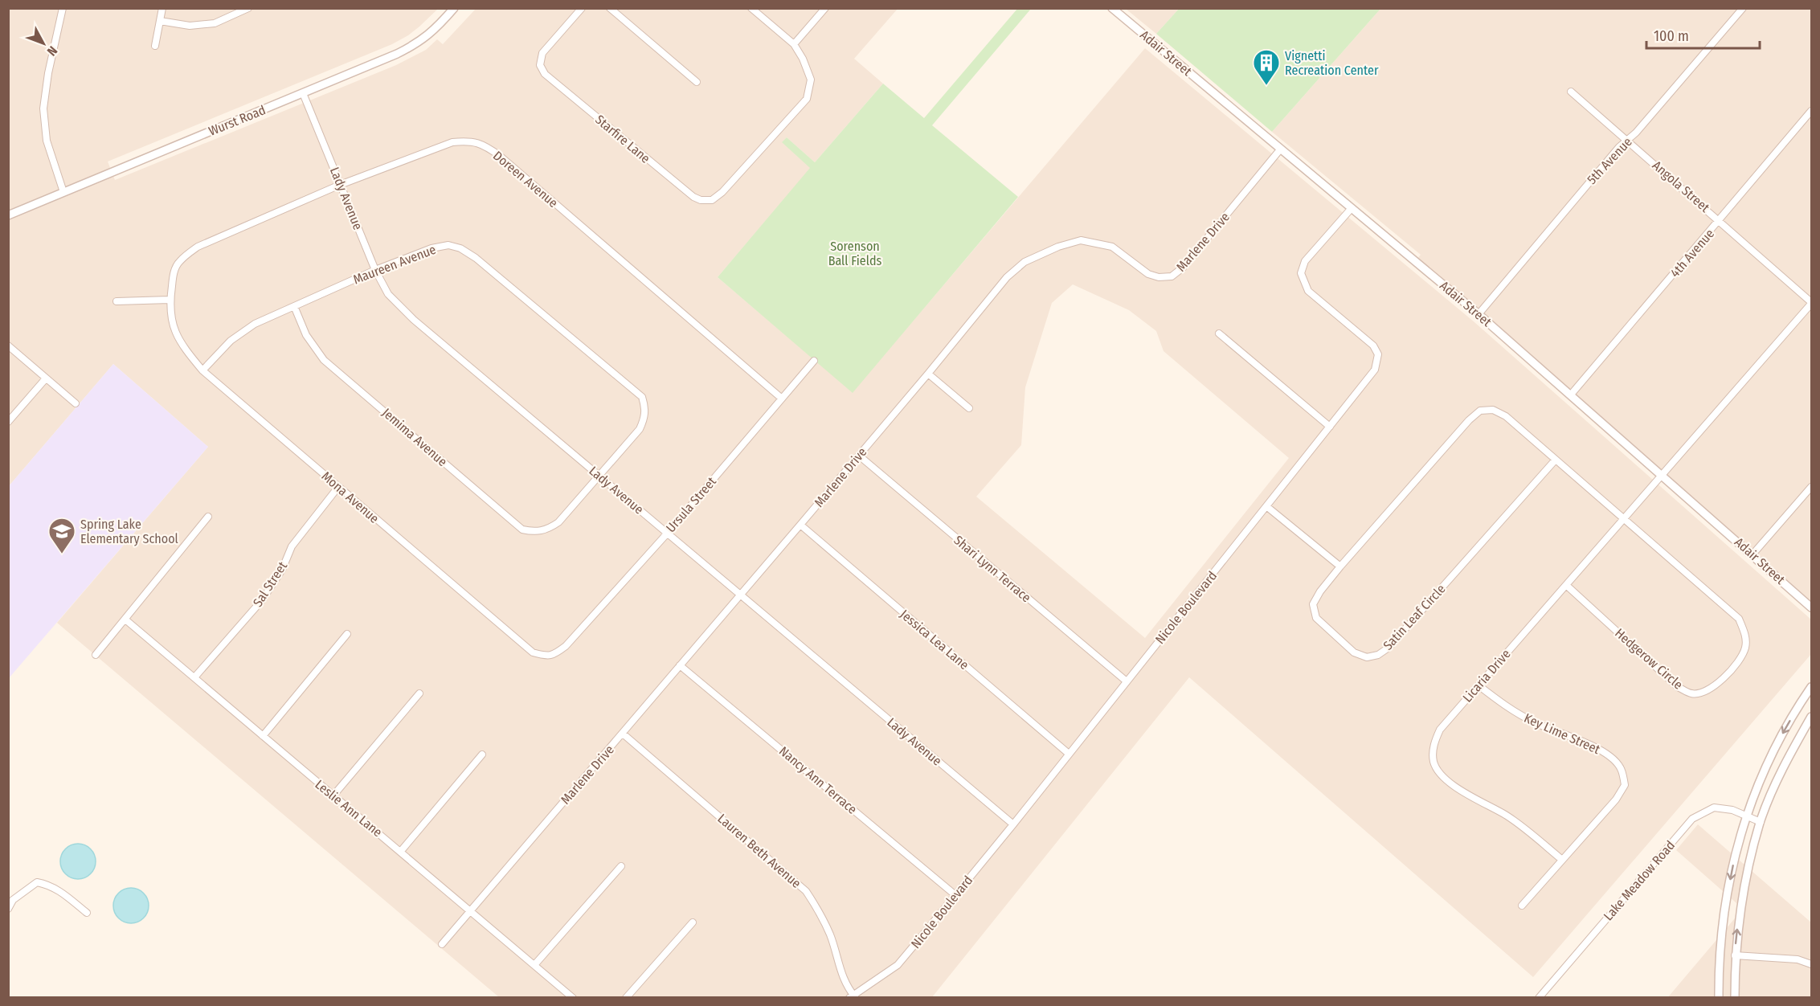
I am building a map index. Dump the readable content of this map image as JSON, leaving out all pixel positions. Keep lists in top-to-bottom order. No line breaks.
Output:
{"streets":{"street":["Adair Street","Wurst Road","Starfire Lane","5th Avenue","Doreen Avenue","Angola Street","Lady Avenue","Marlene Drive","4th Avenue","Maureen Avenue","Jemima Avenue","Mona Avenue","Ursula Street","Shari Lynn Terrace","Sal Street","Nicole Boulevard","Satin Leaf Circle","Jessica Lea Lane","Hedgerow Circle","Licaria Drive","Key Lime Street","Nancy Ann Terrace","Leslie Ann Lane","Lauren Beth Avenue","Lake Meadow Road"]},"crossings":[["Adair Street","5th Avenue"],["Adair Street","Marlene Drive"],["Adair Street","4th Avenue"],["Adair Street","Nicole Boulevard"],["Adair Street","Licaria Drive"],["Wurst Road","Lady Avenue"],["5th Avenue","Angola Street"],["Doreen Avenue","Lady Avenue"],["Doreen Avenue","Mona Avenue"],["Doreen Avenue","Ursula Street"],["Angola Street","4th Avenue"],["Angola Street","Licaria Drive"],["Lady Avenue","Marlene Drive"],["Lady Avenue","Maureen Avenue"],["Lady Avenue","Jemima Avenue"],["Lady Avenue","Ursula Street"],["Lady Avenue","Nicole Boulevard"],["Marlene Drive","Shari Lynn Terrace"],["Marlene Drive","Jessica Lea Lane"],["Marlene Drive","Nancy Ann Terrace"],["Marlene Drive","Leslie Ann Lane"],["Marlene Drive","Lauren Beth Avenue"],["Maureen Avenue","Jemima Avenue"],["Maureen Avenue","Mona Avenue"],["Mona Avenue","Ursula Street"],["Mona Avenue","Sal Street"],["Shari Lynn Terrace","Nicole Boulevard"],["Sal Street","Leslie Ann Lane"],["Nicole Boulevard","Jessica Lea Lane"],["Nicole Boulevard","Nancy Ann Terrace"],["Nicole Boulevard","Lauren Beth Avenue"],["Hedgerow Circle","Licaria Drive"],["Licaria Drive","Key Lime Street"]],"parks":["Sorenson Ball Fields"],"places":{"building":["Vignetti Recreation Center"],"school or university":["Spring Lake Elementary School"]},"scale_bar":"100 m","north":"bottom right"}
